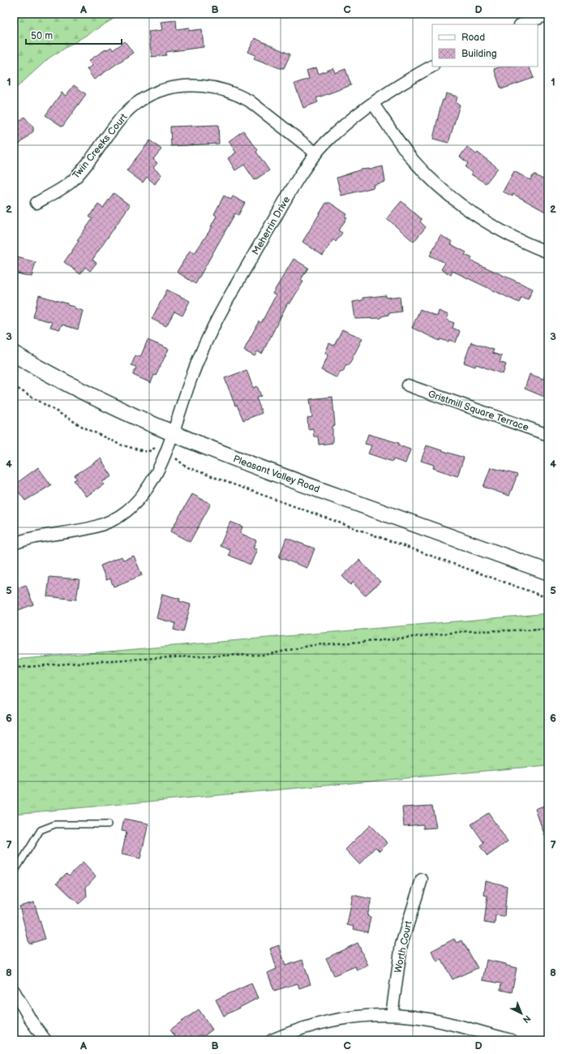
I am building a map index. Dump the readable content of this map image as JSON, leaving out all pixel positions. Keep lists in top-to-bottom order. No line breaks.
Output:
{"streets":{"main road":["Pleasant Valley Road"],"street":["Twin Creeks Court","Meherrin Drive","Gristmill Square Terrace","Worth Court"]},"crossings":[["Twin Creeks Court","Meherrin Drive"],["Meherrin Drive","Pleasant Valley Road"]],"legend":["Road","Building"],"scale_bar":"50 m","north":"bottom right","grid":{"columns":["A","B","C","D"],"rows":["1","2","3","4","5","6","7","8"]}}
